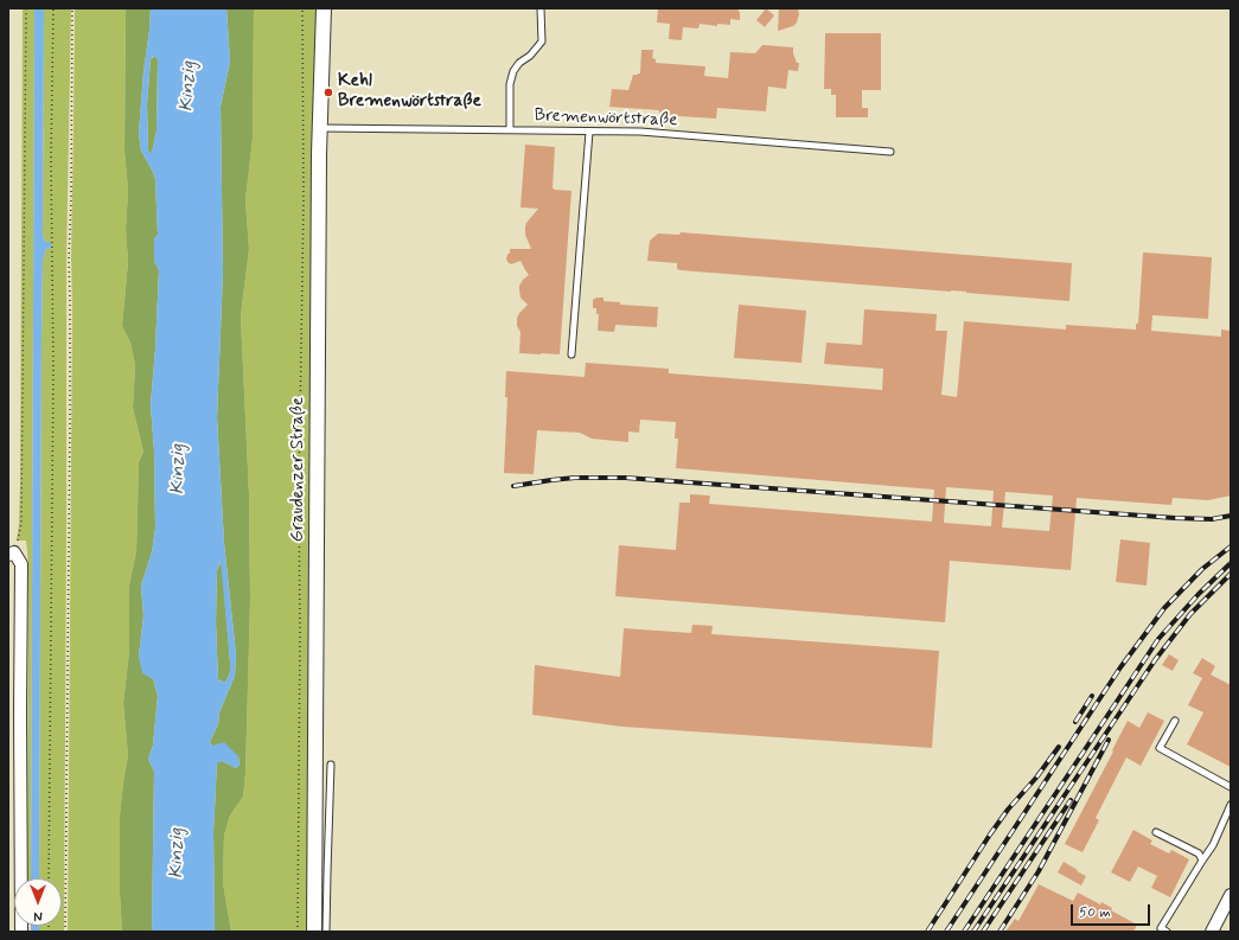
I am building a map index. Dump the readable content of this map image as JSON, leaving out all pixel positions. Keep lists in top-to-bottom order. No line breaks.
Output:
{"streets":{"street":["Graudenzer Straße"],"lane":["Bremenwörtstraße"]},"crossings":[["Bremenwörtstraße","Graudenzer Straße"]],"water":["Kinzig"],"places":["Kehl Bremenwörtstraße"],"scale_bar":"50 m","north":"bottom"}
